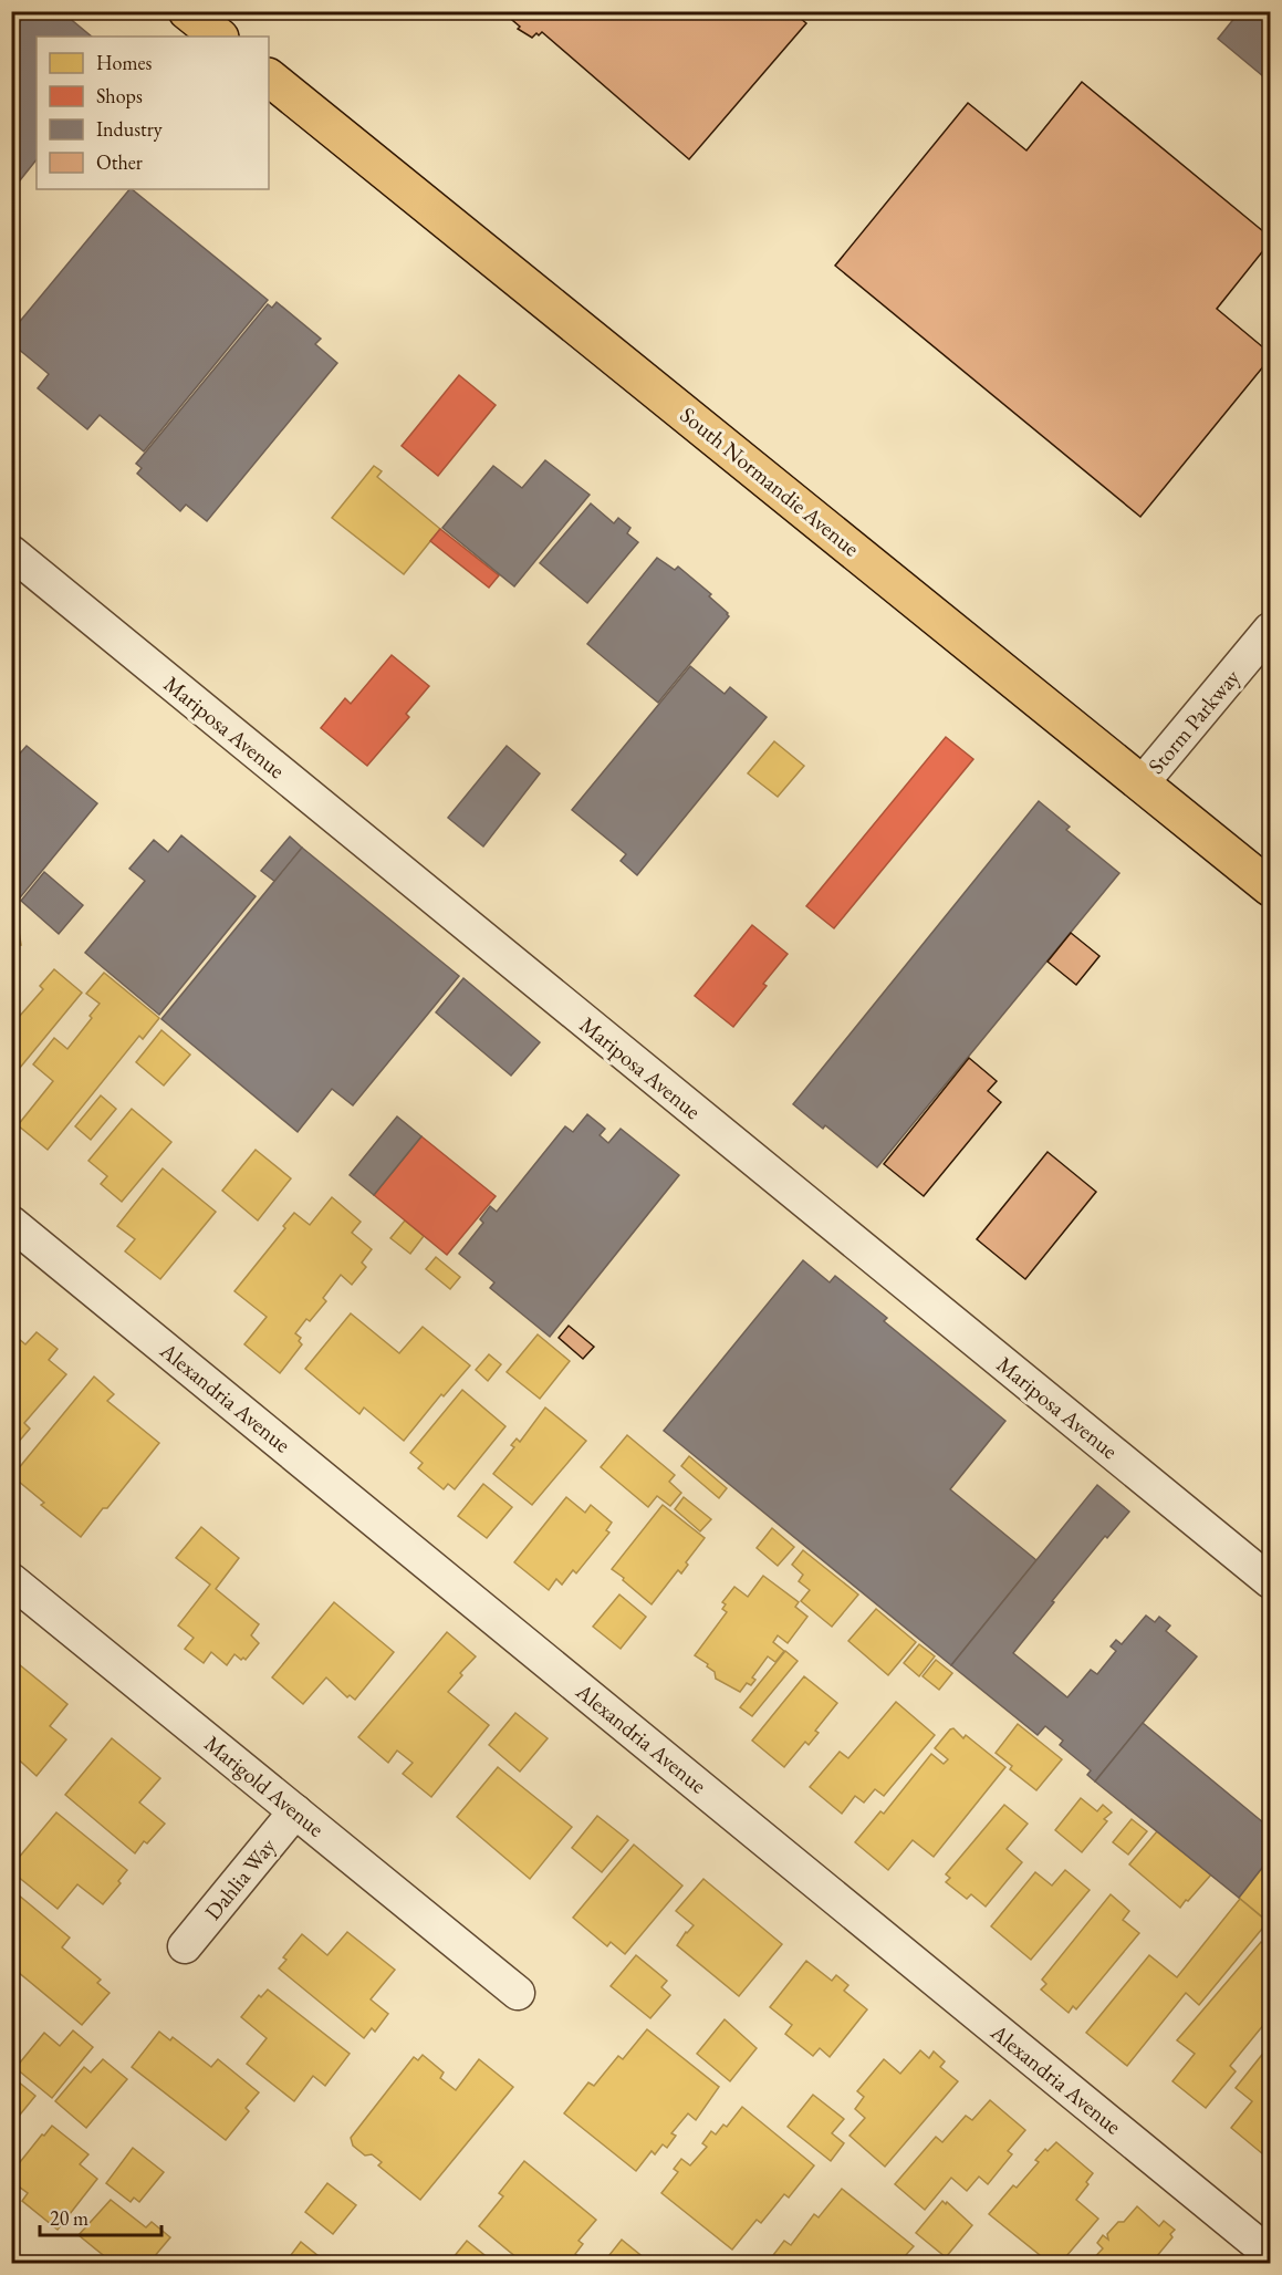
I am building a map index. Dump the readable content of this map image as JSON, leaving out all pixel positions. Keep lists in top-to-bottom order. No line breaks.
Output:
{"streets":{"main road":["South Normandie Avenue"],"street":["Storm Parkway","Mariposa Avenue","Alexandria Avenue","Marigold Avenue","Dahlia Way"]},"crossings":[["South Normandie Avenue","Storm Parkway"],["Marigold Avenue","Dahlia Way"]],"legend":["Homes","Shops","Industry","Other"],"scale_bar":"20 m"}
